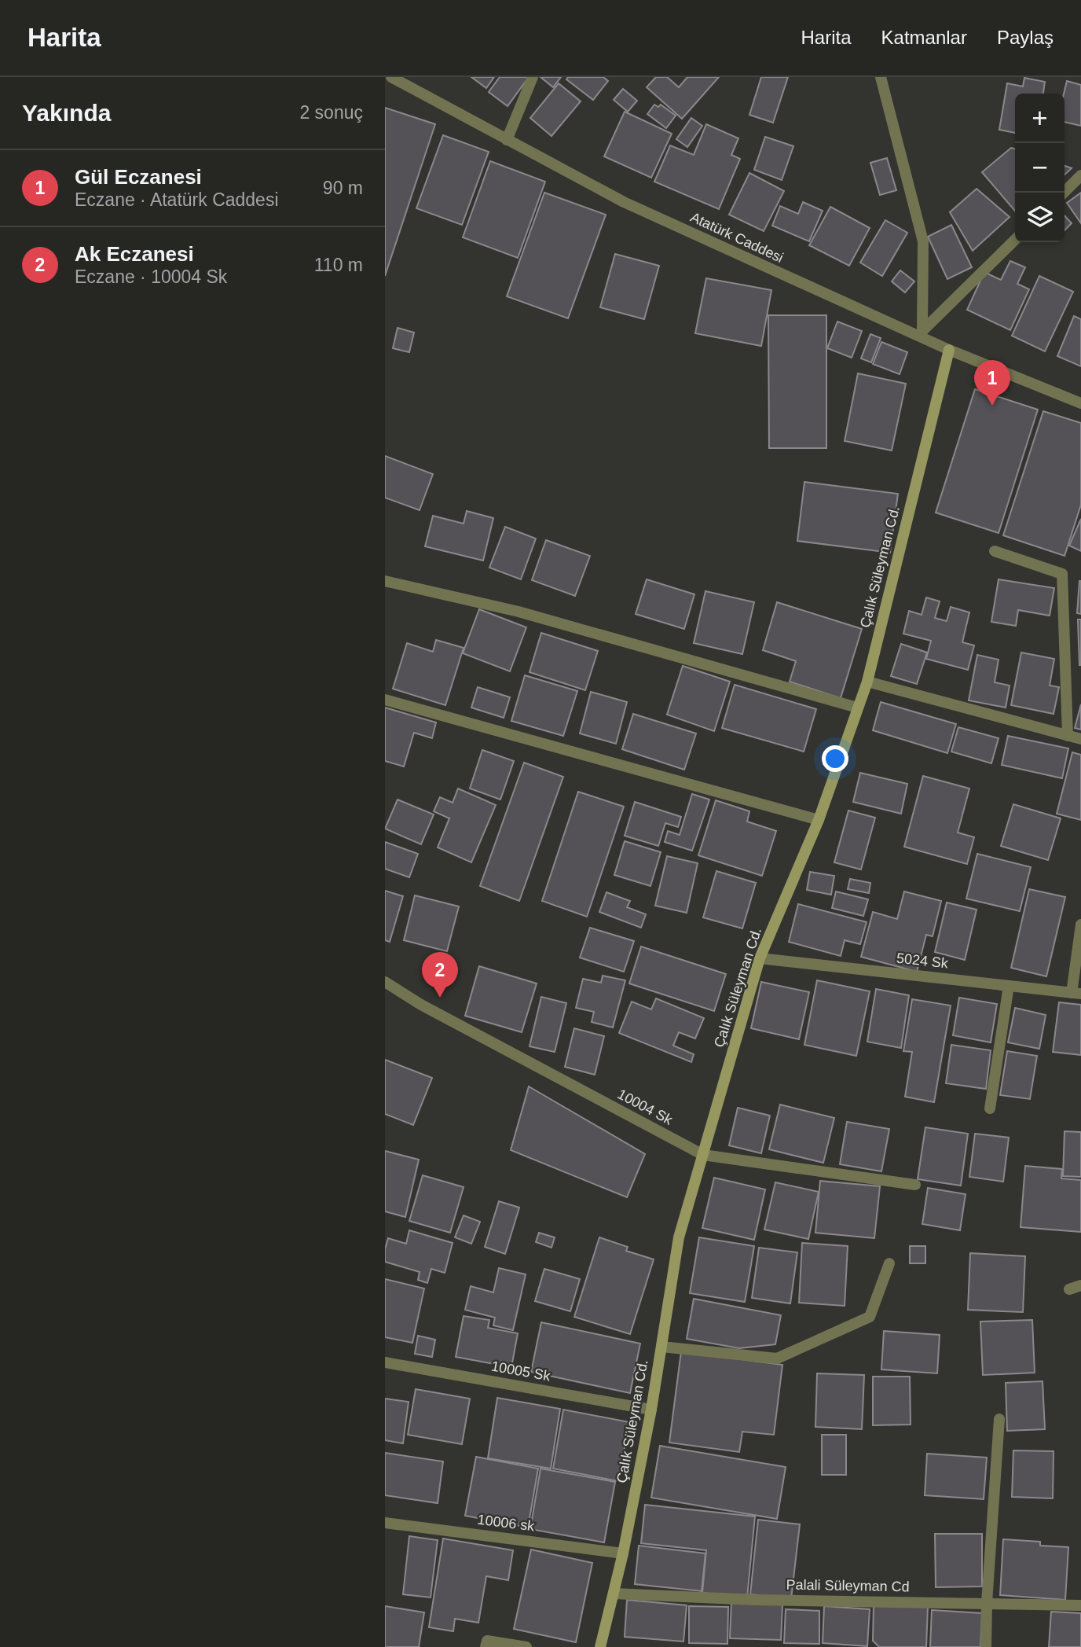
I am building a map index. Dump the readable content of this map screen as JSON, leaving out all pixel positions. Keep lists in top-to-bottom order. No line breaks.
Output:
{"streets":{"main road":["Çalık Süleyman Cd."],"street":["Atatürk Caddesi","5024 Sk","10004 Sk","10005 Sk","10006 sk","Palali Süleyman Cd"]},"crossings":[["Atatürk Caddesi","Çalık Süleyman Cd."],["Çalık Süleyman Cd.","5024 Sk"],["Çalık Süleyman Cd.","10004 Sk"],["Çalık Süleyman Cd.","10005 Sk"],["Çalık Süleyman Cd.","10006 sk"],["Çalık Süleyman Cd.","Palali Süleyman Cd"]],"page":{"header":"Harita","nav":["Harita","Katmanlar","Paylaş"],"heading":["Yakında","2 sonuç"],"map_buttons":["+","−"],"list":[{"mark":"1","name":"Gül Eczanesi","note":"Eczane · Atatürk Caddesi","value":"90 m"},{"mark":"2","name":"Ak Eczanesi","note":"Eczane · 10004 Sk","value":"110 m"}],"pins":["1","2"]}}
